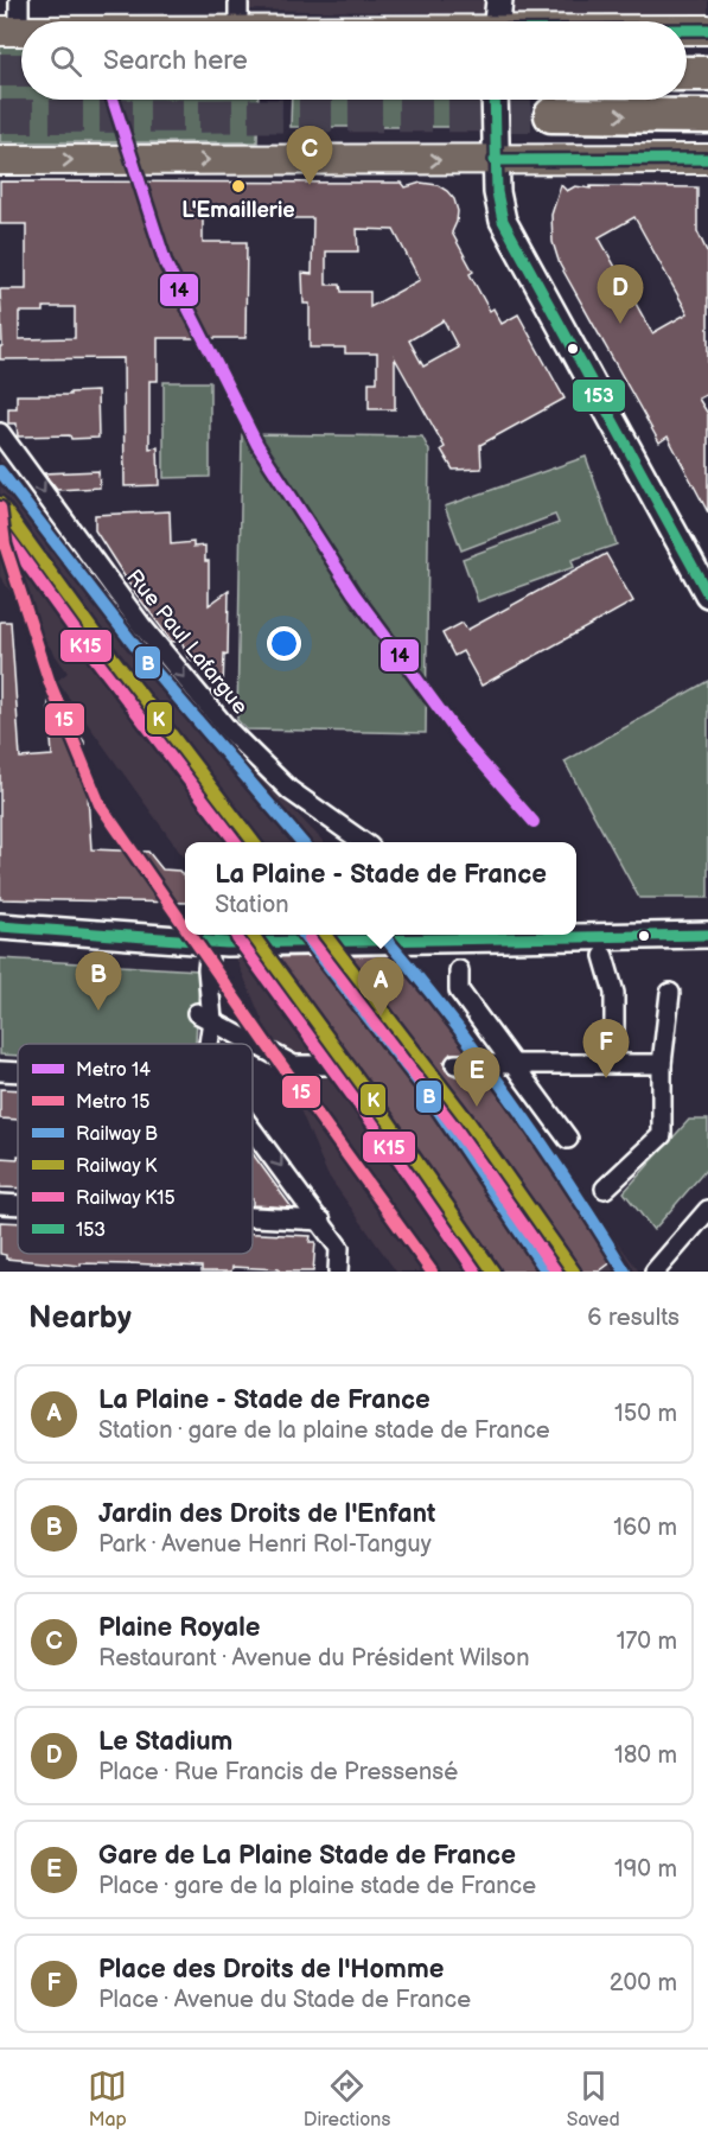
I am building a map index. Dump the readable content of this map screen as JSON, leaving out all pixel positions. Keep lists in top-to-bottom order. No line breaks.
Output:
{"streets":{"street":["Rue Paul Lafargue"]},"one_way":["Rue Paul Lafargue"],"places":["L'Emaillerie"],"lines":["transit line 153","metro line 14","rail line B","rail line K","metro line 15","rail line K15"],"legend":["Metro 14","Metro 15","Railway B","Railway K","Railway K15","153"],"page":{"search":"Search here","pins":["C","D","B","A","F","E"],"popup":["La Plaine - Stade de France","Station"],"heading":["Nearby","6 results"],"list":[{"mark":"A","name":"La Plaine - Stade de France","note":"Station · gare de la plaine stade de France","value":"150 m"},{"mark":"B","name":"Jardin des Droits de l'Enfant","note":"Park · Avenue Henri Rol-Tanguy","value":"160 m"},{"mark":"C","name":"Plaine Royale","note":"Restaurant · Avenue du Président Wilson","value":"170 m"},{"mark":"D","name":"Le Stadium","note":"Place · Rue Francis de Pressensé","value":"180 m"},{"mark":"E","name":"Gare de La Plaine Stade de France","note":"Place · gare de la plaine stade de France","value":"190 m"},{"mark":"F","name":"Place des Droits de l'Homme","note":"Place · Avenue du Stade de France","value":"200 m"}],"nav":["Map","Directions","Saved"]}}
